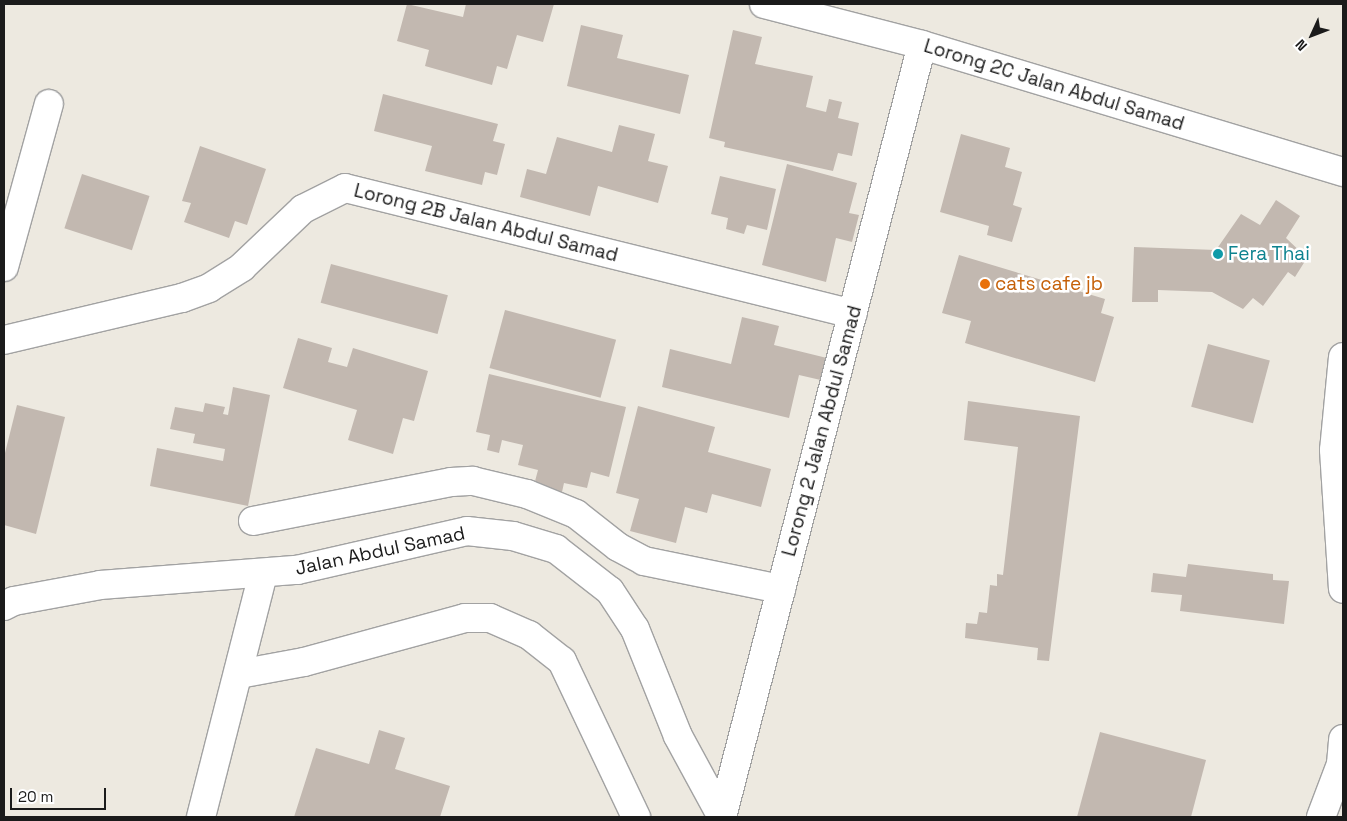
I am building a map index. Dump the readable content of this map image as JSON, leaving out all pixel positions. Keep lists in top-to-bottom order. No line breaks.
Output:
{"streets":{"street":["Lorong 2C Jalan Abdul Samad","Lorong 2B Jalan Abdul Samad","Lorong 2 Jalan Abdul Samad","Jalan Abdul Samad"]},"crossings":[["Lorong 2C Jalan Abdul Samad","Lorong 2 Jalan Abdul Samad"],["Lorong 2B Jalan Abdul Samad","Lorong 2 Jalan Abdul Samad"],["Lorong 2 Jalan Abdul Samad","Jalan Abdul Samad"]],"places":["Fera Thai","cats cafe jb"],"scale_bar":"20 m","north":"bottom left"}
